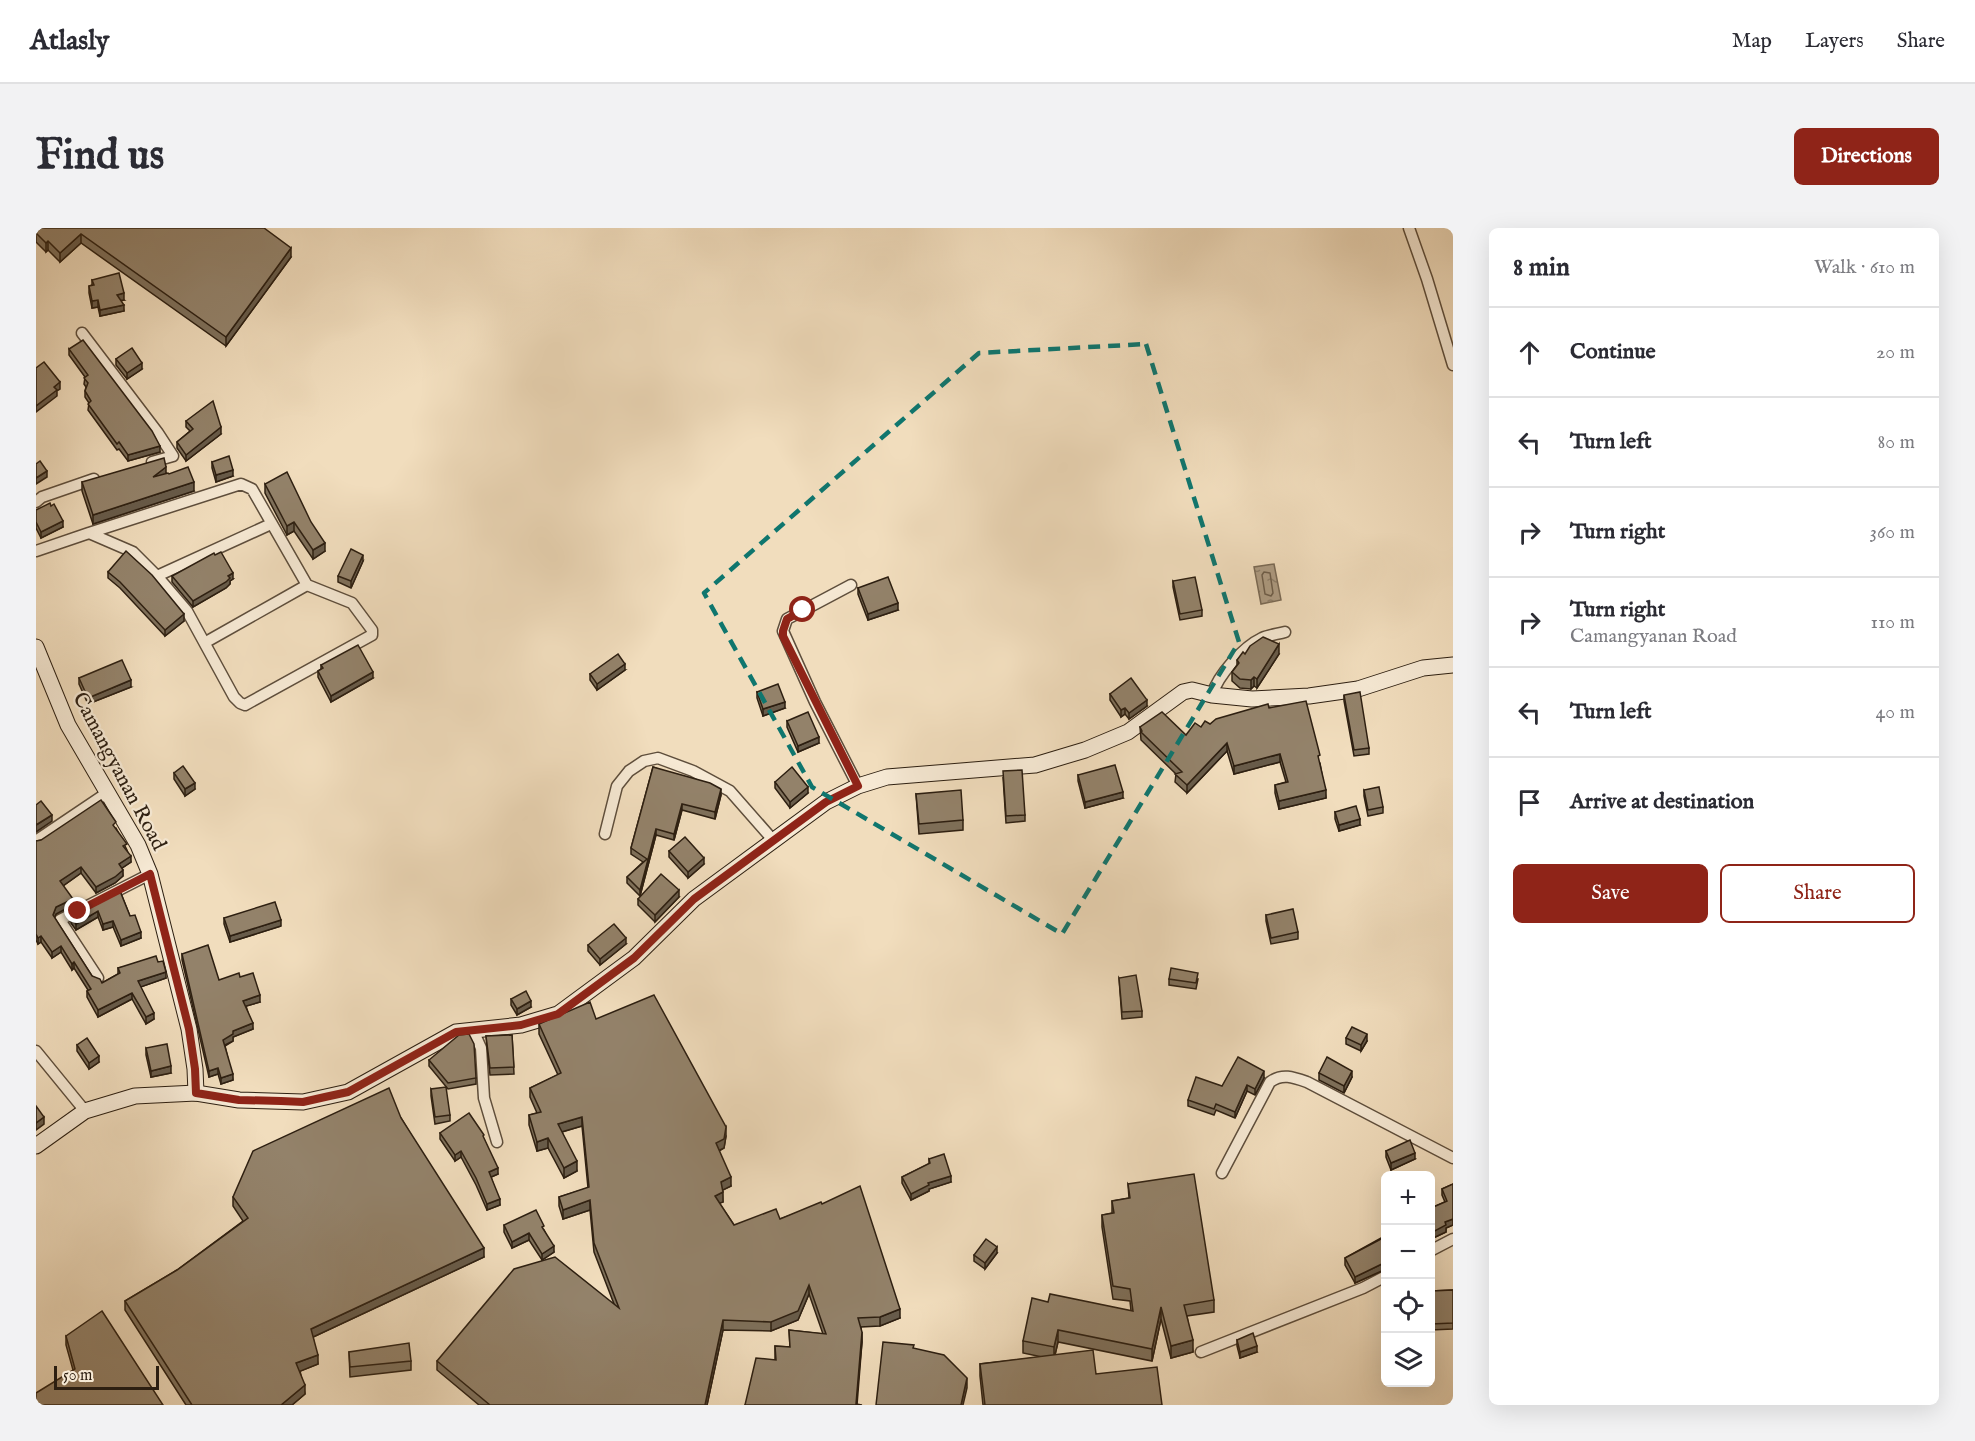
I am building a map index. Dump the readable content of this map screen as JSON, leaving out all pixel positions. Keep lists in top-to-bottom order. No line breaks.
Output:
{"streets":{"street":["Camangyanan Road"]},"scale_bar":"50 m","page":{"header":"Atlasly","nav":["Map","Layers","Share"],"buttons":["Directions",["Save","Share"]],"title":"Find us","heading":["8 min","Walk · 610 m"],"list":[["Continue","20 m"],["Turn left","80 m"],["Turn right","360 m"],["Turn right","Camangyanan Road","110 m"],["Turn left","40 m"],"Arrive at destination"],"map_buttons":["+","−"],"scale":"50 m"}}
